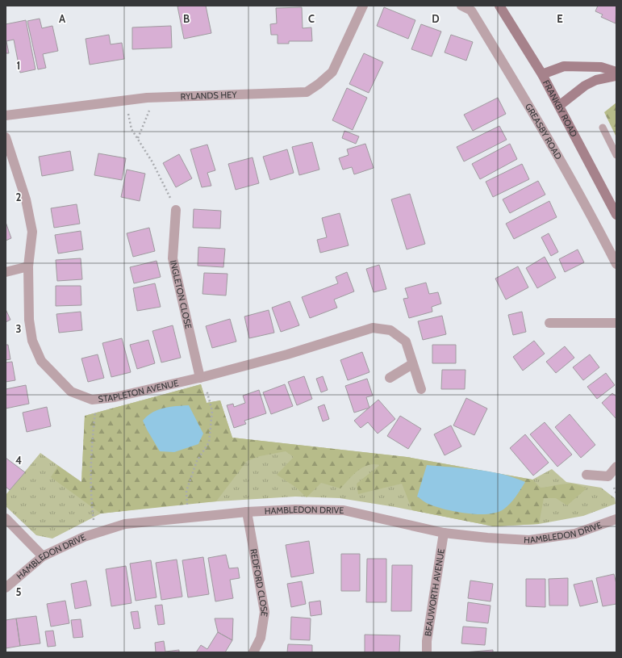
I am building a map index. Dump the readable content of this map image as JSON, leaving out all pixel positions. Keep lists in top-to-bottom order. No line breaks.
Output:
{"streets":{"main road":["FRANKBY ROAD"],"street":["RYLANDS HEY","GREASBY ROAD","INGLETON CLOSE","STAPLETON AVENUE","HAMBLEDON DRIVE","REDFORD CLOSE","BEAUWORTH AVENUE"]},"crossings":[["INGLETON CLOSE","STAPLETON AVENUE"],["HAMBLEDON DRIVE","REDFORD CLOSE"],["HAMBLEDON DRIVE","BEAUWORTH AVENUE"]],"grid":{"columns":["A","B","C","D","E"],"rows":["1","2","3","4","5"]}}
